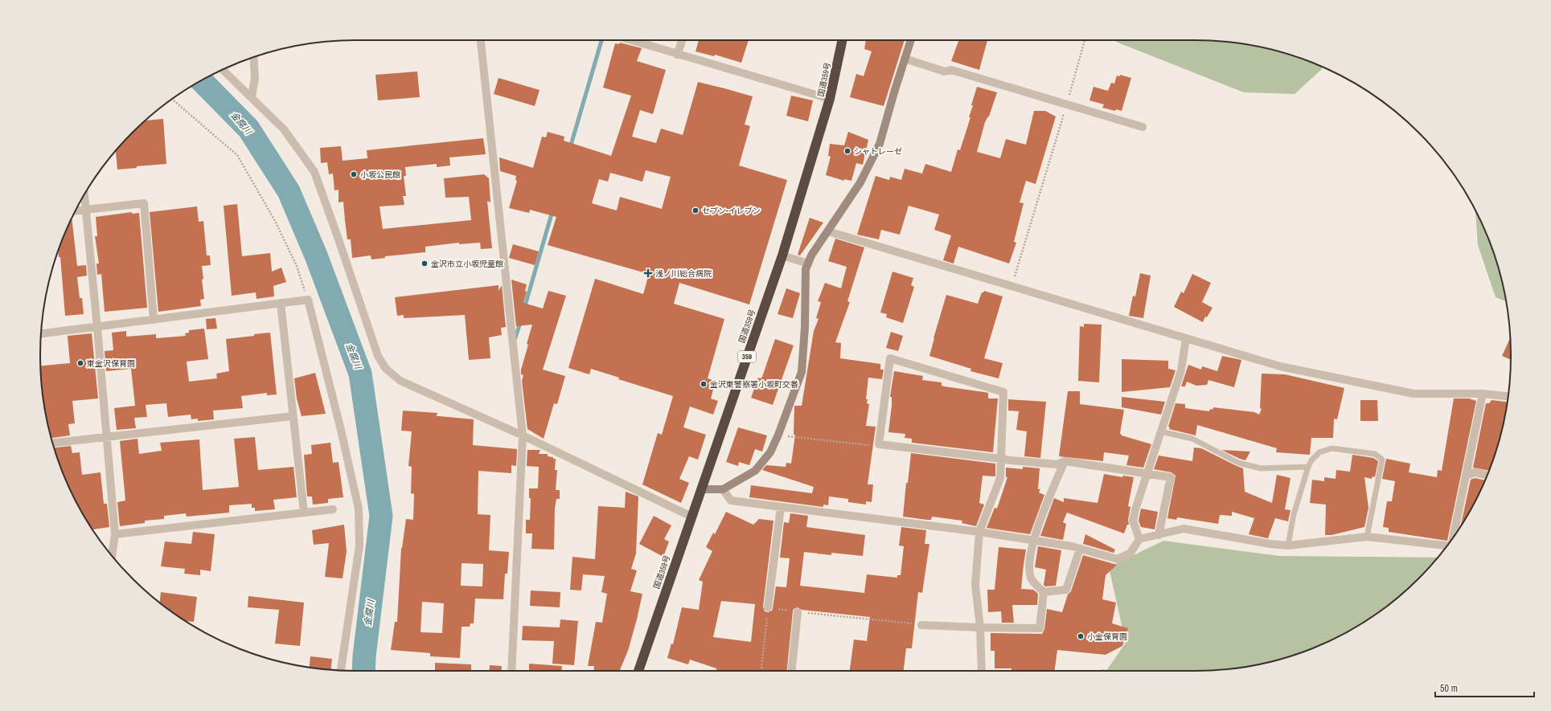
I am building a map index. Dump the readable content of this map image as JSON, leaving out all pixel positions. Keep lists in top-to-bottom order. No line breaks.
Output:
{"streets":{"highway":["国道359号","359"]},"water":["金腐川"],"places":{"other":["シャトレーゼ","小坂公民館","セブン-イレブン","金沢市立小坂児童館","東金沢保育園","金沢東警察署小坂町交番","小金保育園"],"health":["浅ノ川総合病院"]},"scale_bar":"50 m"}
